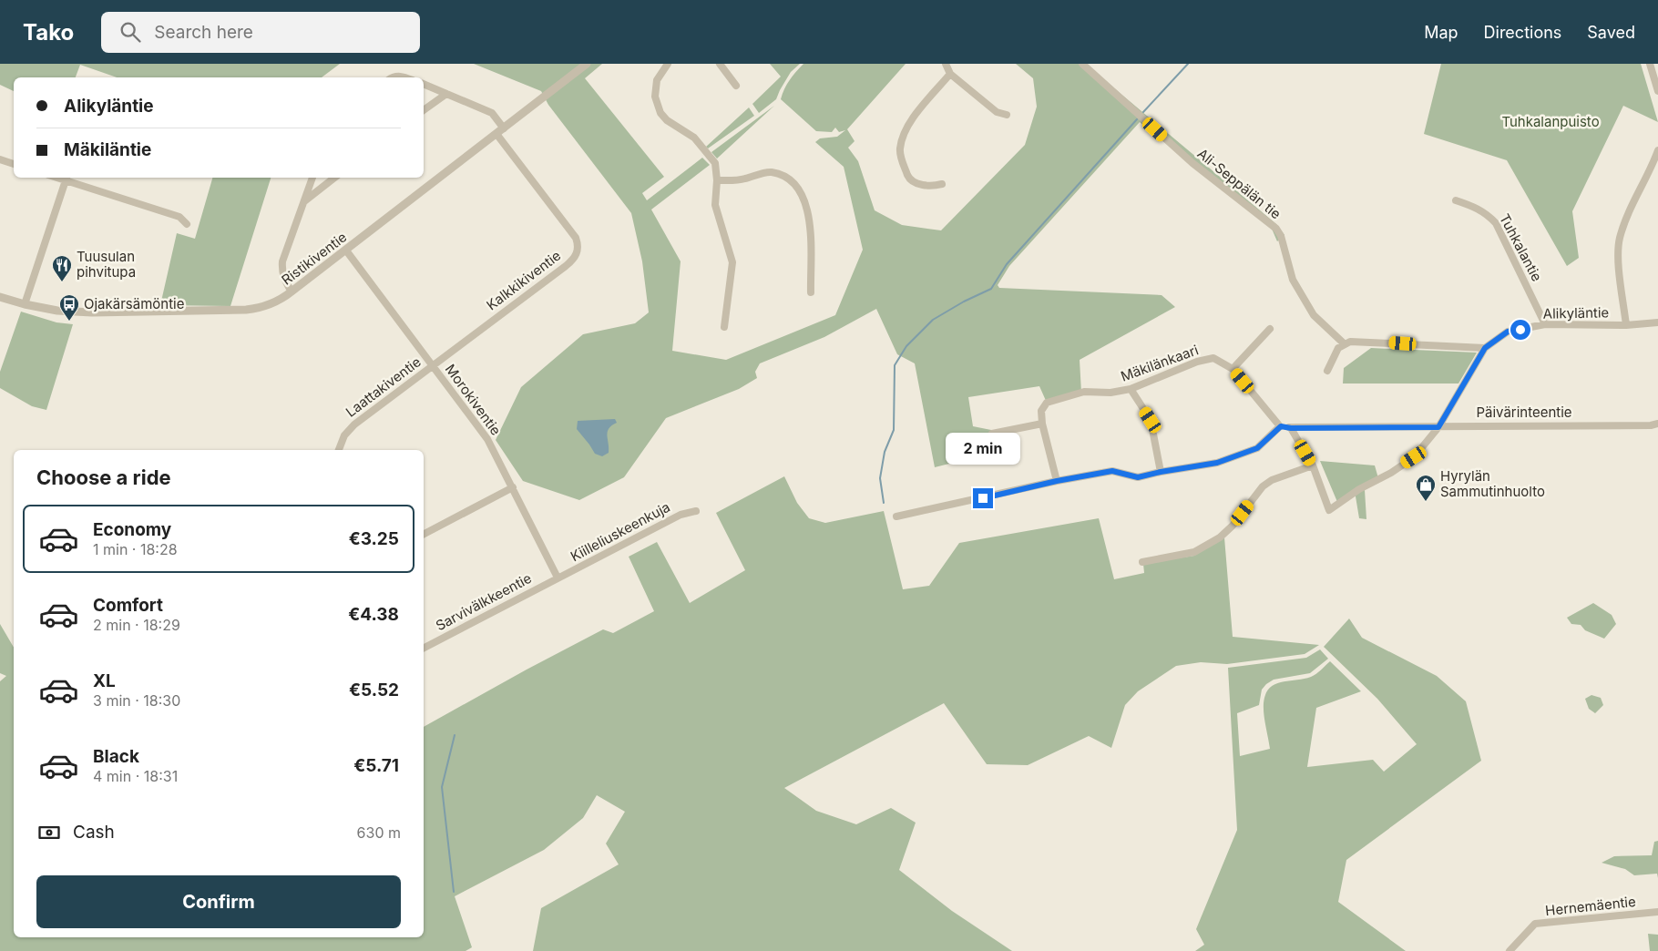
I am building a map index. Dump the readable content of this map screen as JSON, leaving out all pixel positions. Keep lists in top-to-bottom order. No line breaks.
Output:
{"streets":{"street":["Ali-Seppälän tie","Tuhkalantie","Ristikiventie","Kalkkikiventie","Alikyläntie","Mäkilänkaari","Laattakiventie","Morokiventie","Päivärinteentie","Kiilleliuskeenkuja","Sarvivälkkeentie","Hernemäentie"]},"crossings":[["Tuhkalantie","Alikyläntie"],["Ristikiventie","Kalkkikiventie"],["Ristikiventie","Morokiventie"],["Kalkkikiventie","Laattakiventie"],["Kalkkikiventie","Morokiventie"],["Alikyläntie","Päivärinteentie"],["Mäkilänkaari","Päivärinteentie"],["Laattakiventie","Morokiventie"],["Morokiventie","Kiilleliuskeenkuja"],["Morokiventie","Sarvivälkkeentie"],["Kiilleliuskeenkuja","Sarvivälkkeentie"]],"parks":["Tuhkalanpuisto"],"places":{"restaurant":["Tuusulan pihvitupa"],"bus stop":["Ojakärsämöntie"],"shop":["Hyrylän Sammutinhuolto"]},"page":{"header":"Tako","search":"Search here","nav":["Map","Directions","Saved"],"banner":["Alikyläntie","Mäkiläntie"],"bubble":"2 min","heading":"Choose a ride","list":[{"name":"Economy","note":"1 min · 18:28","value":"€3.25"},{"name":"Comfort","note":"2 min · 18:29","value":"€4.38"},{"name":"XL","note":"3 min · 18:30","value":"€5.52"},{"name":"Black","note":"4 min · 18:31","value":"€5.71"}],"pay":["Cash","630 m"],"buttons":"Confirm"}}
